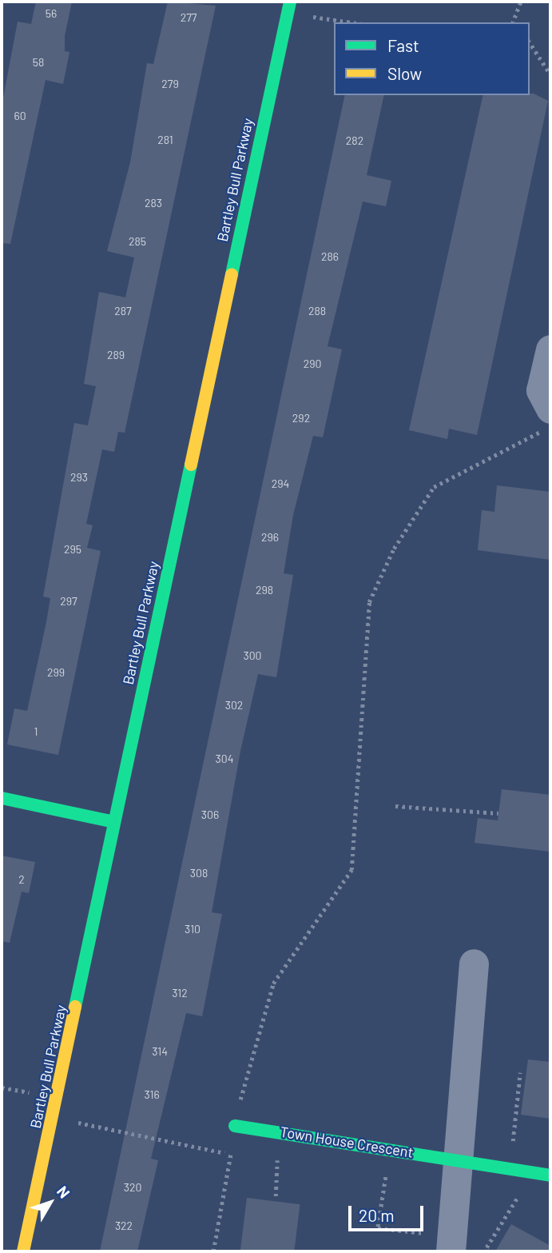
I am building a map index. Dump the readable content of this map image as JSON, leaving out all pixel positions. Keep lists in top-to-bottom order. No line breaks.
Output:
{"streets":{"street":["Bartley Bull Parkway","Town House Crescent"]},"house_numbers":["56","277","58","279","60","281","282","283","285","286","287","288","289","290","292","293","294","296","295","298","297","300","299","302","1","304","306","308","2","310","312","314","316","320","322"],"legend":["Fast","Slow"],"scale_bar":"20 m","north":"top right"}
